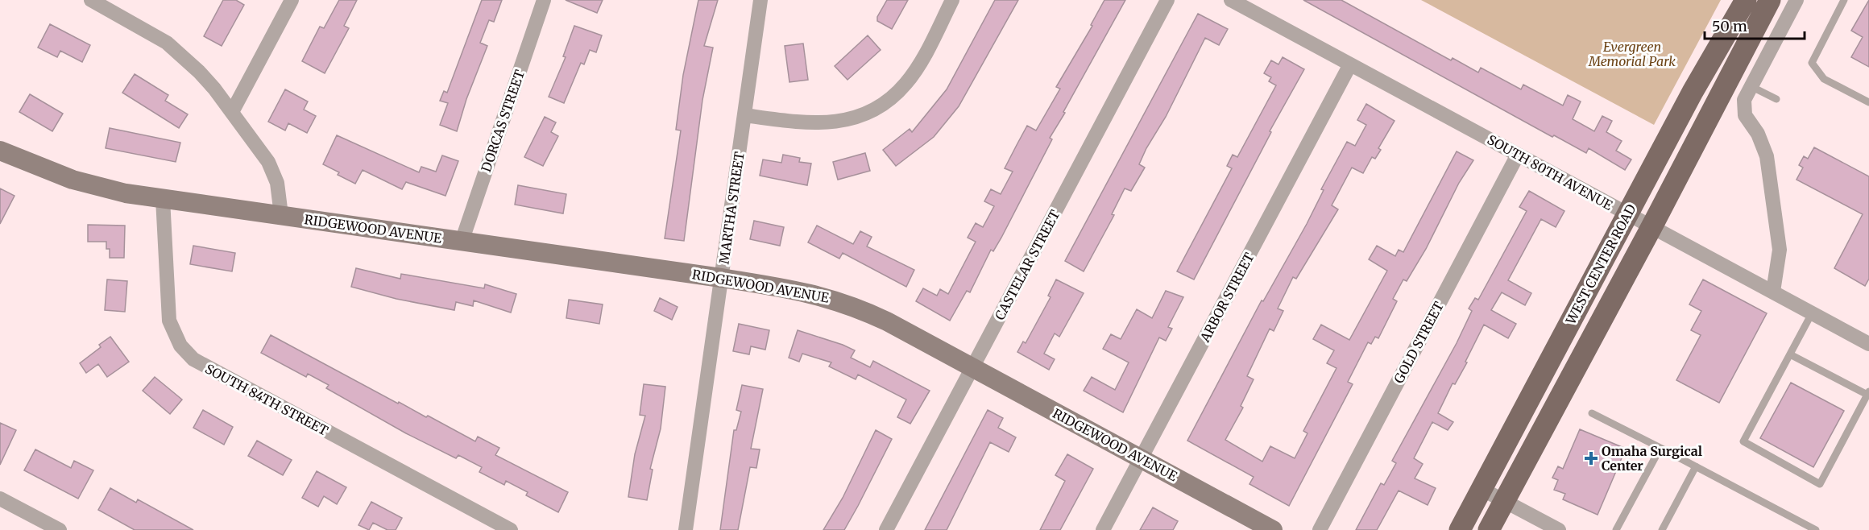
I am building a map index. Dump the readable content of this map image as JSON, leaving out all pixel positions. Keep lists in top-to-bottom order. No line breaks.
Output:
{"streets":{"main road":["RIDGEWOOD AVENUE","WEST CENTER ROAD"],"street":["DORCAS STREET","SOUTH 80TH AVENUE","MARTHA STREET","CASTELAR STREET","ARBOR STREET","GOLD STREET","SOUTH 84TH STREET"]},"crossings":[["DORCAS STREET","RIDGEWOOD AVENUE"],["SOUTH 80TH AVENUE","WEST CENTER ROAD"],["SOUTH 80TH AVENUE","ARBOR STREET"],["SOUTH 80TH AVENUE","GOLD STREET"],["MARTHA STREET","RIDGEWOOD AVENUE"],["RIDGEWOOD AVENUE","CASTELAR STREET"],["RIDGEWOOD AVENUE","ARBOR STREET"],["RIDGEWOOD AVENUE","SOUTH 84TH STREET"]],"parks":["Evergreen Memorial Park"],"places":{"health":["Omaha Surgical Center"]},"scale_bar":"50 m"}
